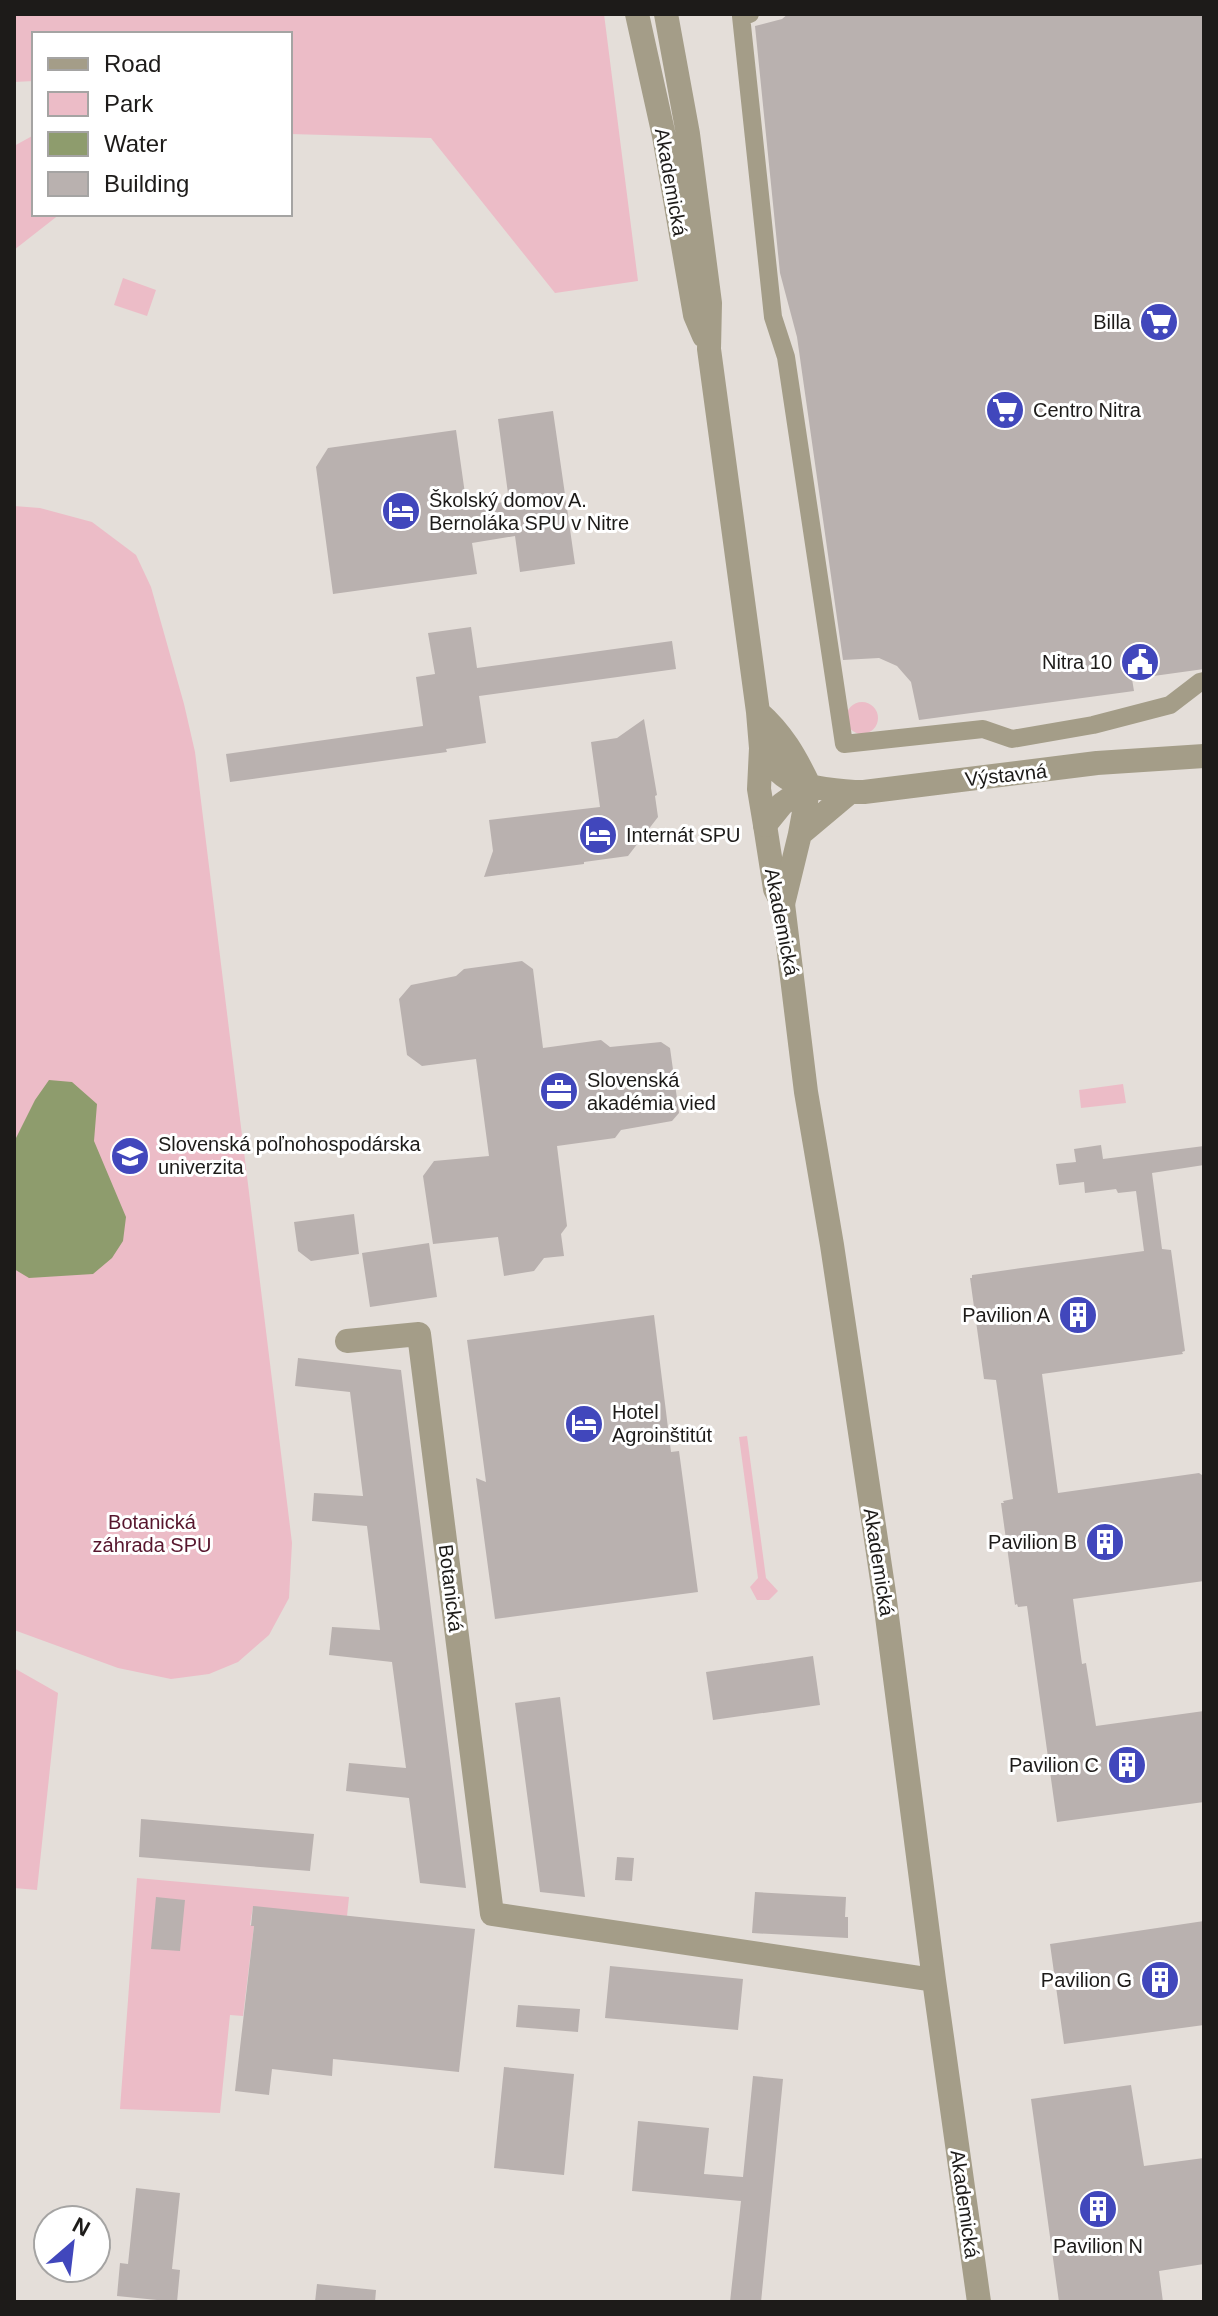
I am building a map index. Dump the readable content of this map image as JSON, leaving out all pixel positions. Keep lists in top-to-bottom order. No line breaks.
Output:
{"streets":{"street":["Akademická","Výstavná","Botanická"]},"crossings":[["Akademická","Výstavná"],["Akademická","Botanická"]],"parks":["Botanická záhrada SPU"],"places":{"supermarket":["Billa","Centro Nitra"],"hotel":["Školský domov A. Bernoláka SPU v Nitre","Internát SPU","Hotel Agroinštitút"],"public building":["Nitra 10"],"office":["Slovenská akadémia vied"],"school or university":["Slovenská poľnohospodárska univerzita"],"building":["Pavilion A","Pavilion B","Pavilion C","Pavilion G","Pavilion N"]},"legend":["Road","Park","Water","Building"],"north":"top right"}
